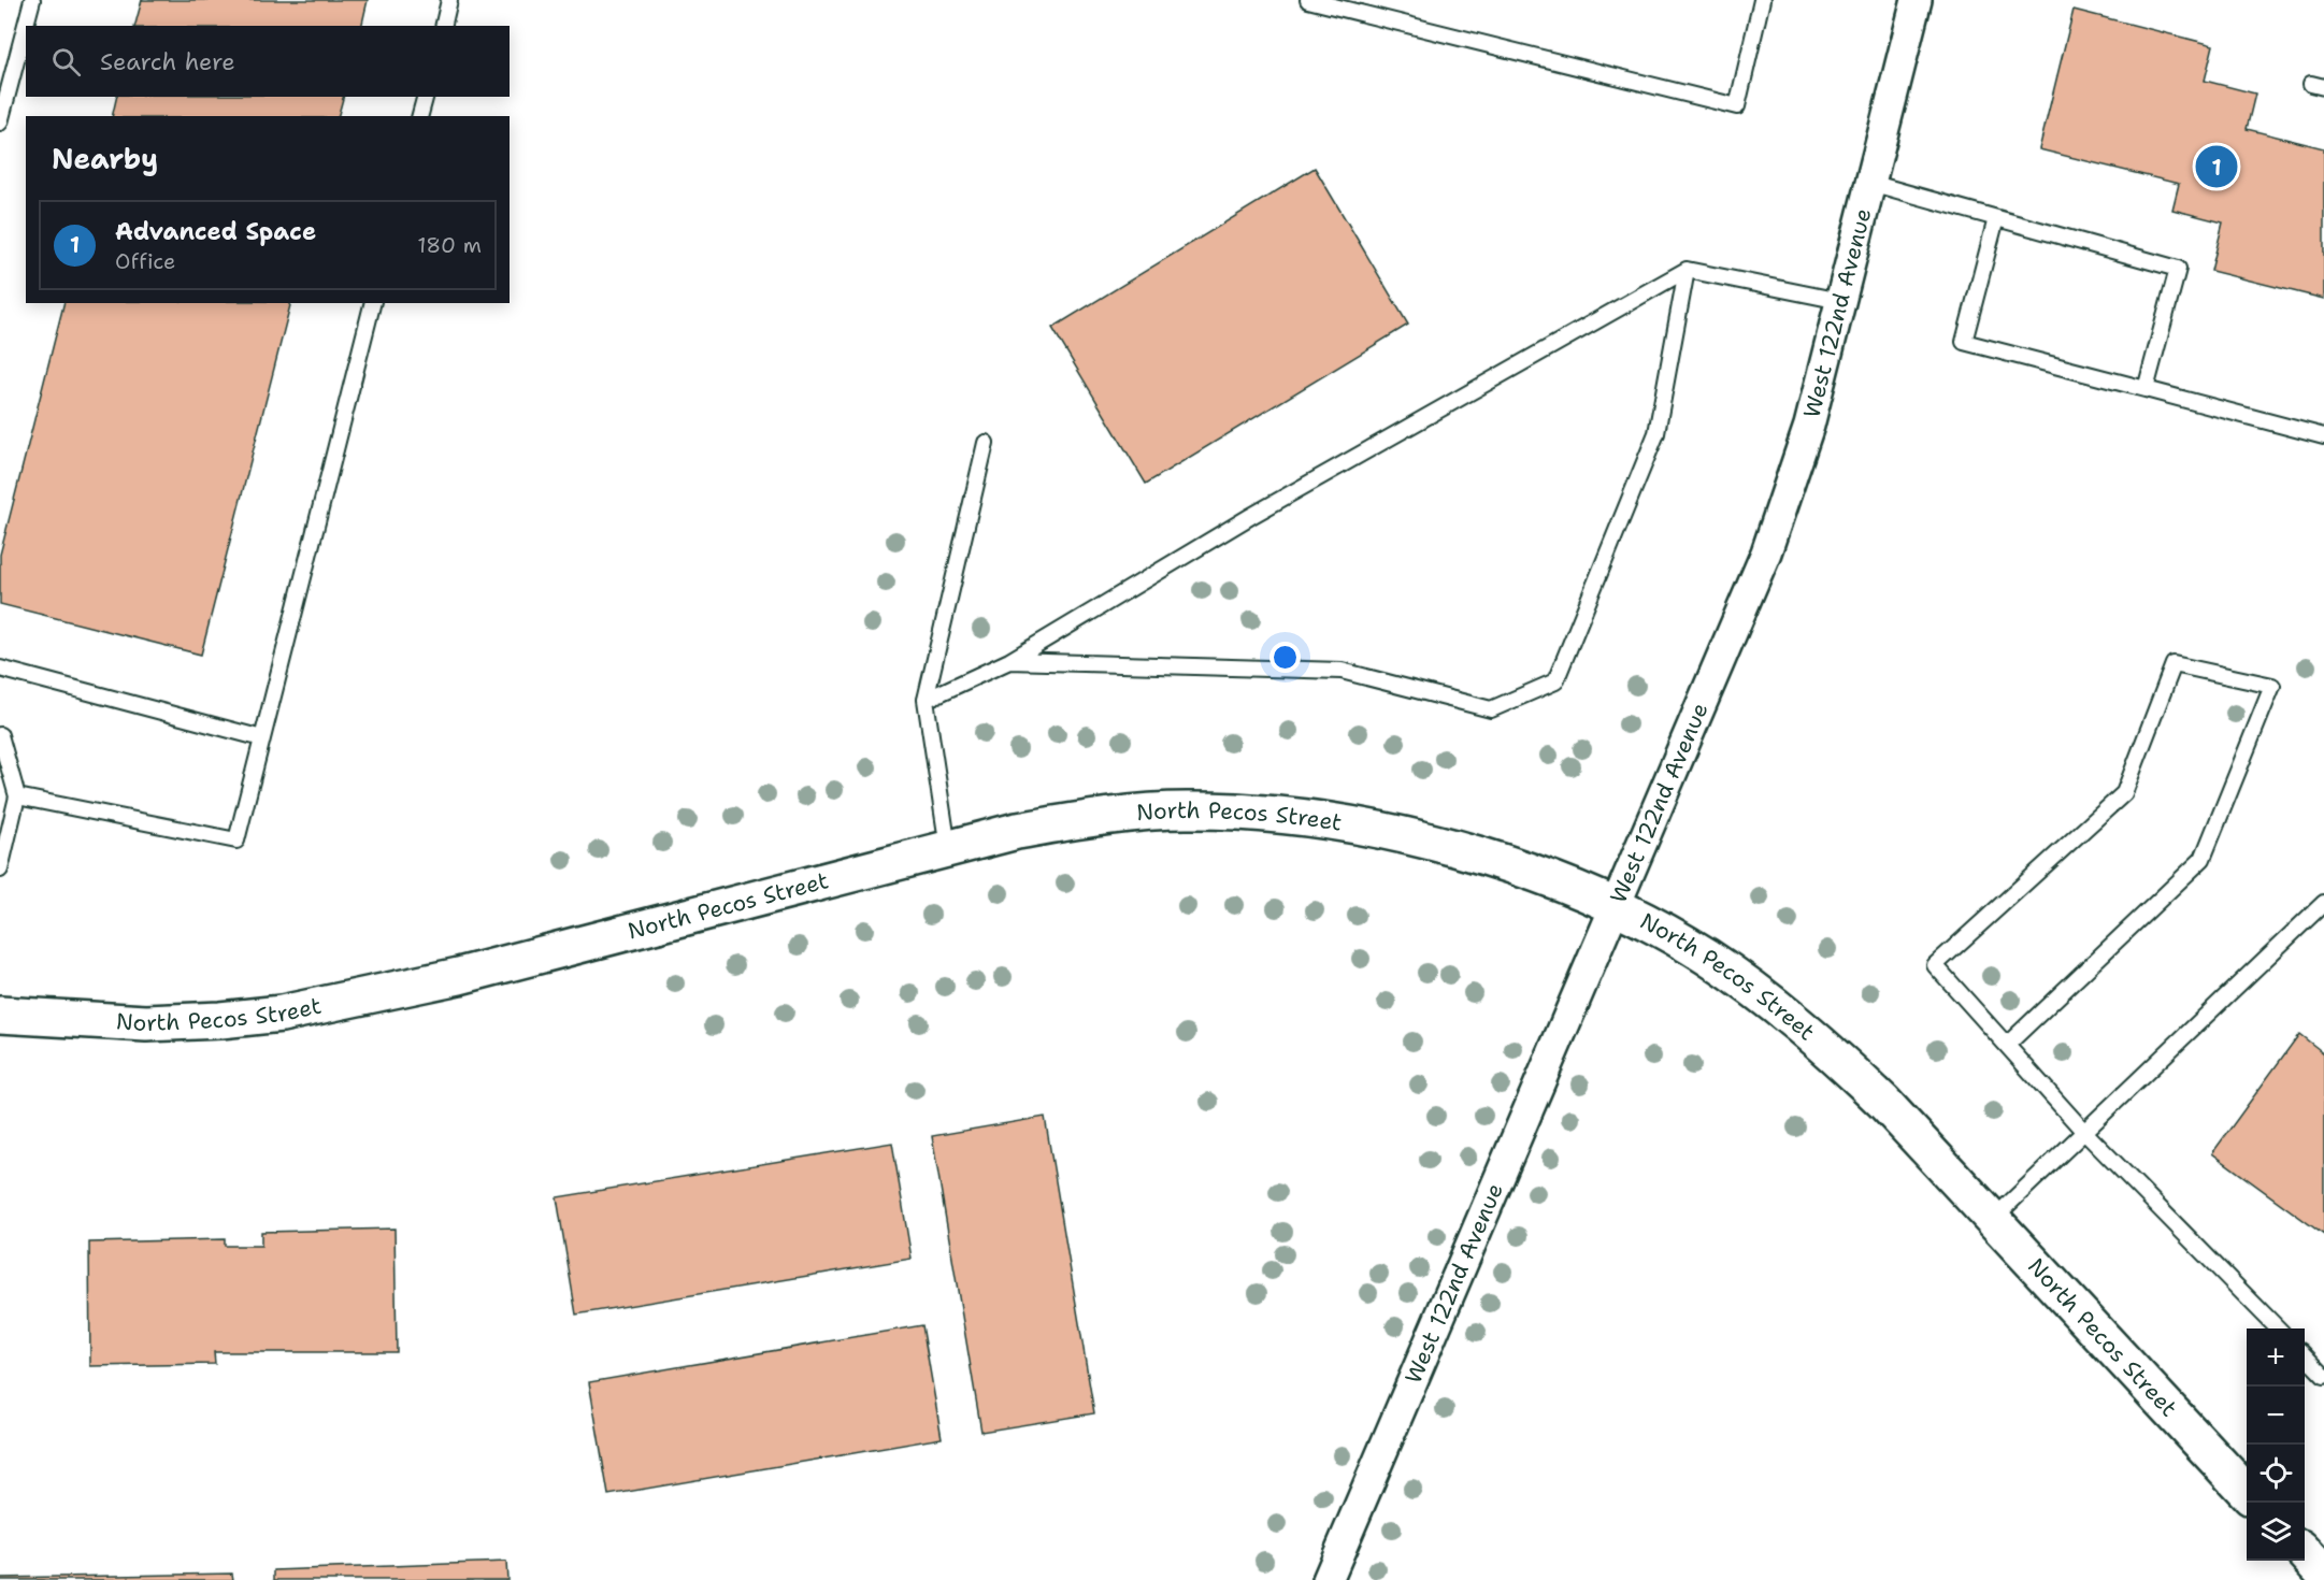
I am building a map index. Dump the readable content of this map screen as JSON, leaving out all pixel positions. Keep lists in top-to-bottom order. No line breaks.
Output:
{"streets":{"street":["West 122nd Avenue","North Pecos Street"]},"crossings":[["West 122nd Avenue","North Pecos Street"]],"page":{"search":"Search here","heading":"Nearby","pins":"1","list":[{"mark":"1","name":"Advanced Space","note":"Office","value":"180 m"}],"map_buttons":["+","−"]}}
